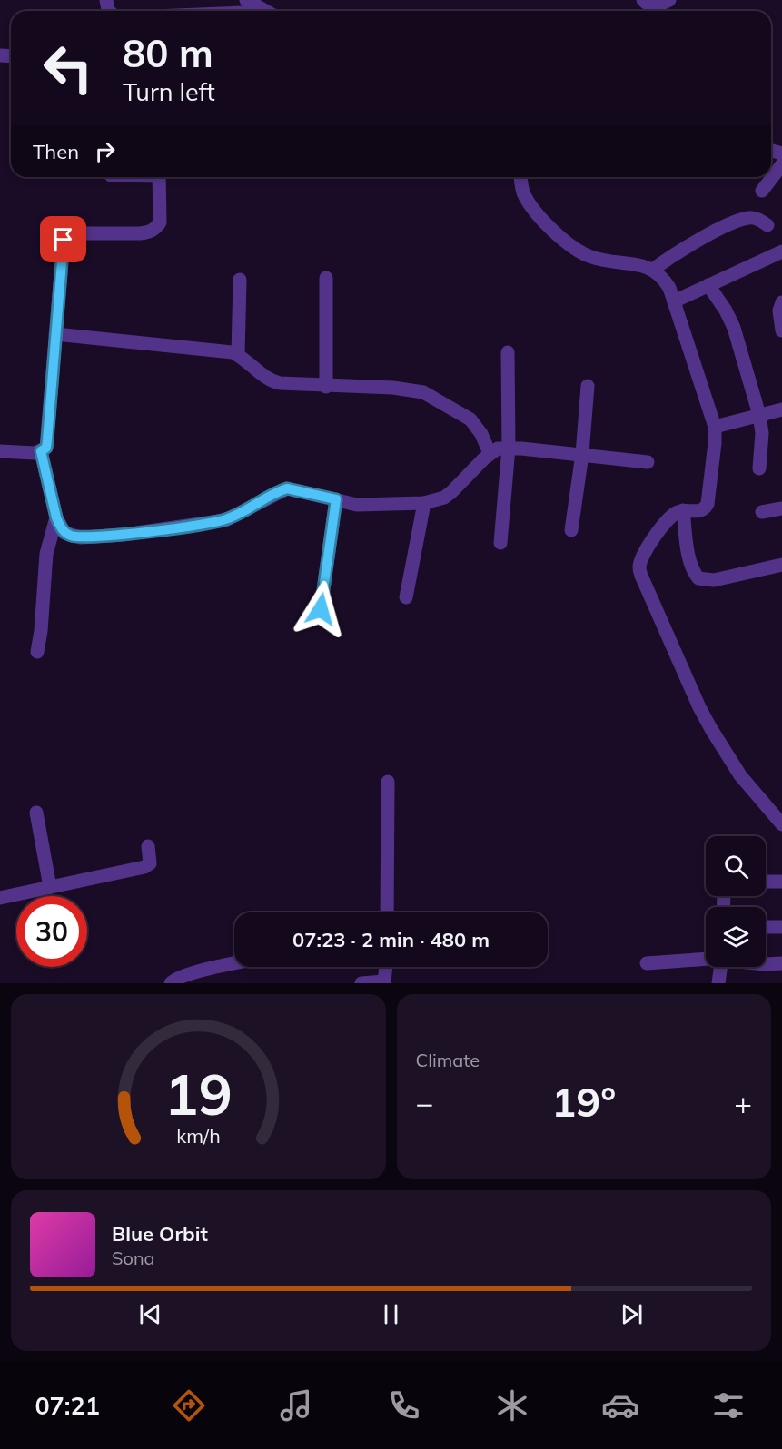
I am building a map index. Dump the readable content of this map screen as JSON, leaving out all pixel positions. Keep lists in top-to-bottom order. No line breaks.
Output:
{"page":{"turn":["80 m","Turn left"],"then":"Then","limit":"30","trip":"07:23 · 2 min · 480 m","tile":"Climate","heat":["−","19°","+"],"song":["Blue Orbit","Sona"],"tabs":"07:21","gauge":["19","km/h"]}}
